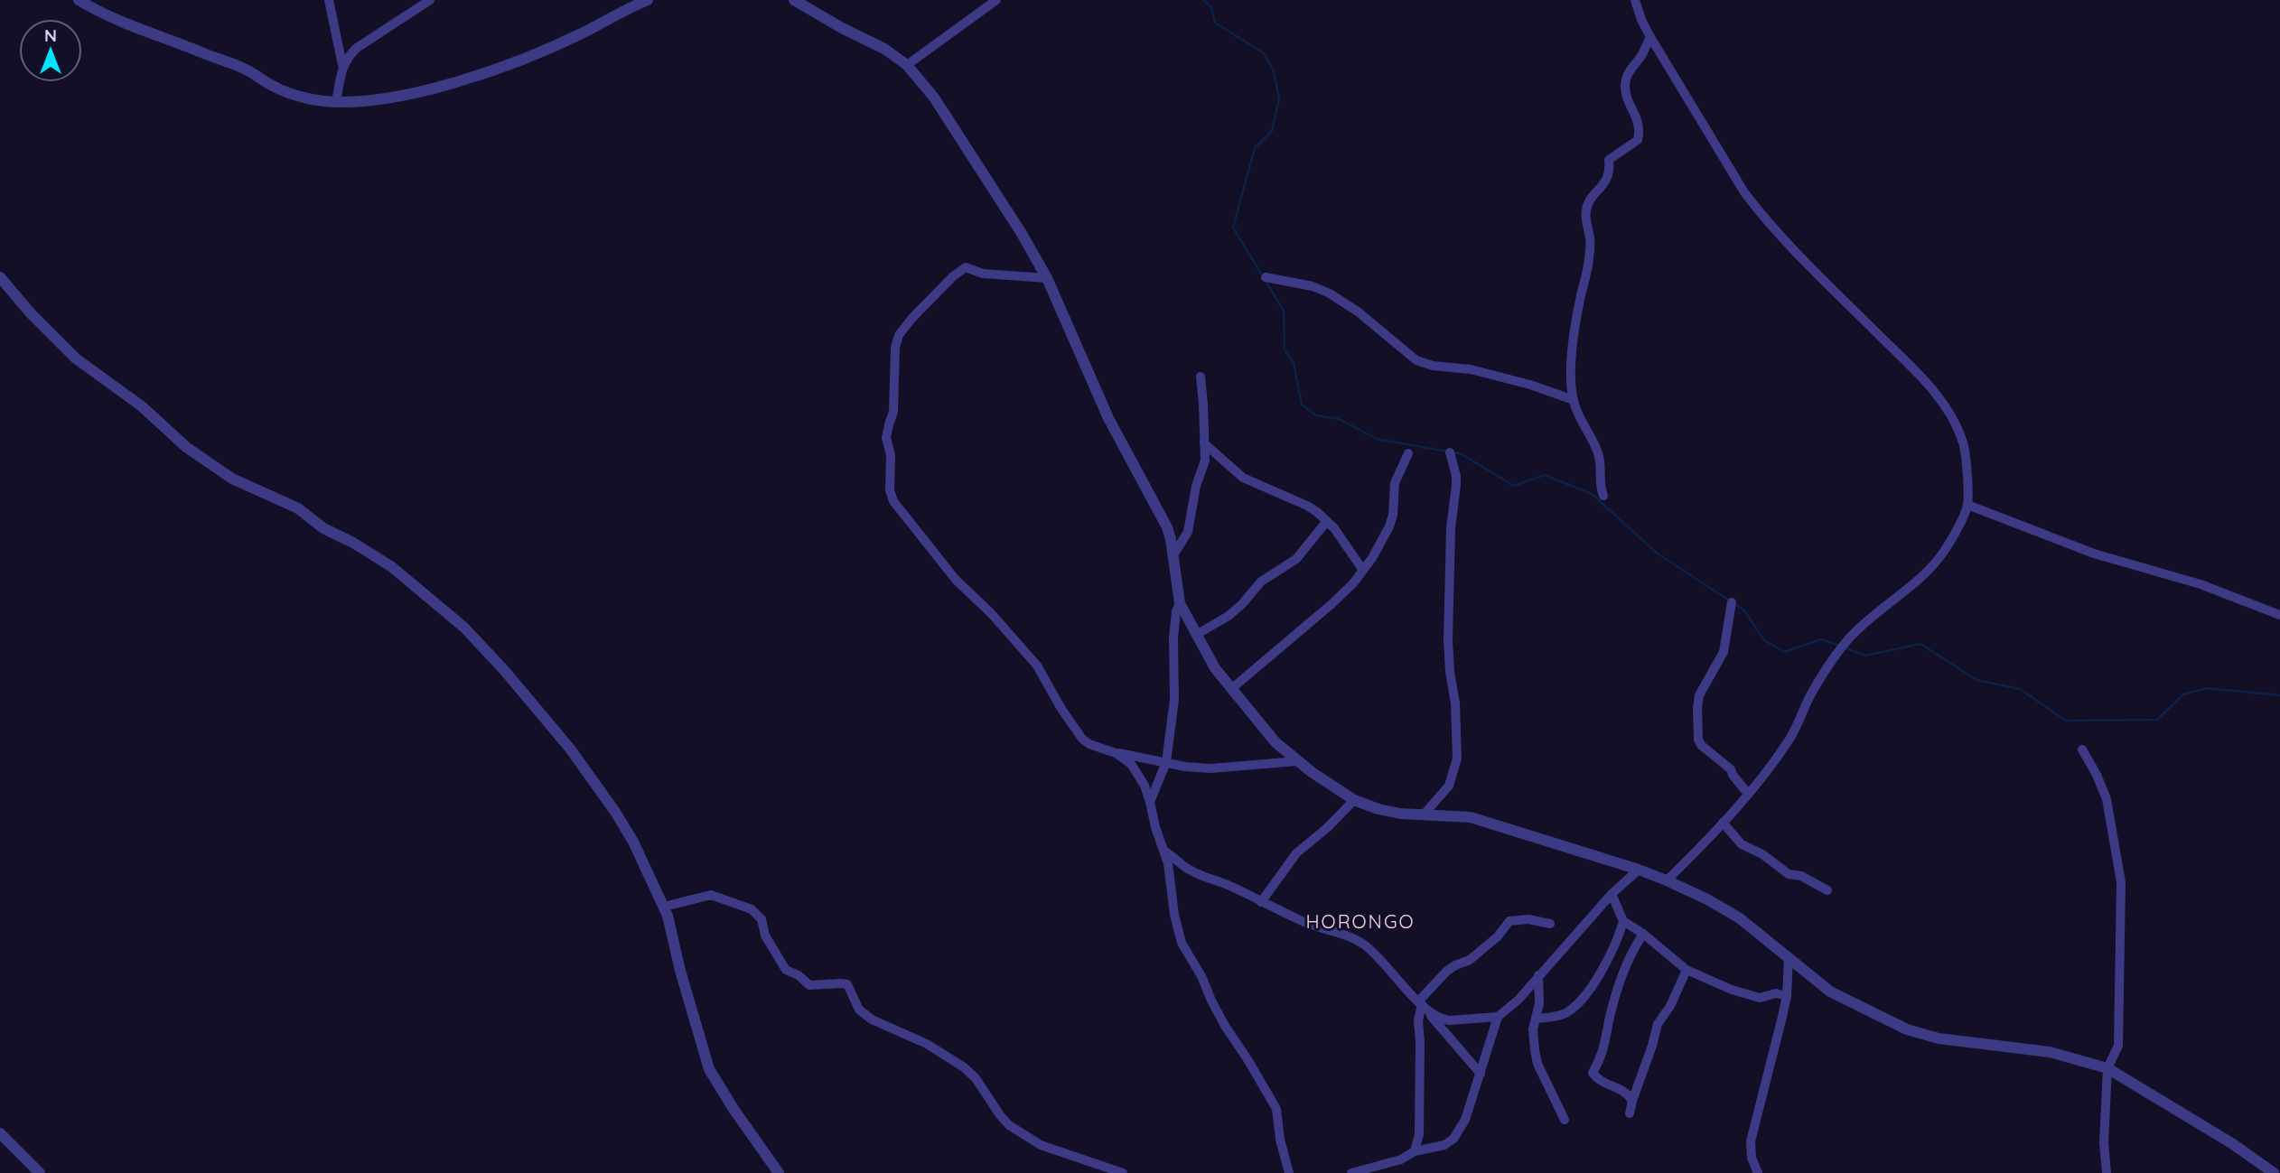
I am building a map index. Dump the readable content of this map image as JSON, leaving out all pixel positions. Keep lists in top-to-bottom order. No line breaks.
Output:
{"districts":["HORONGO"],"north":"top"}
